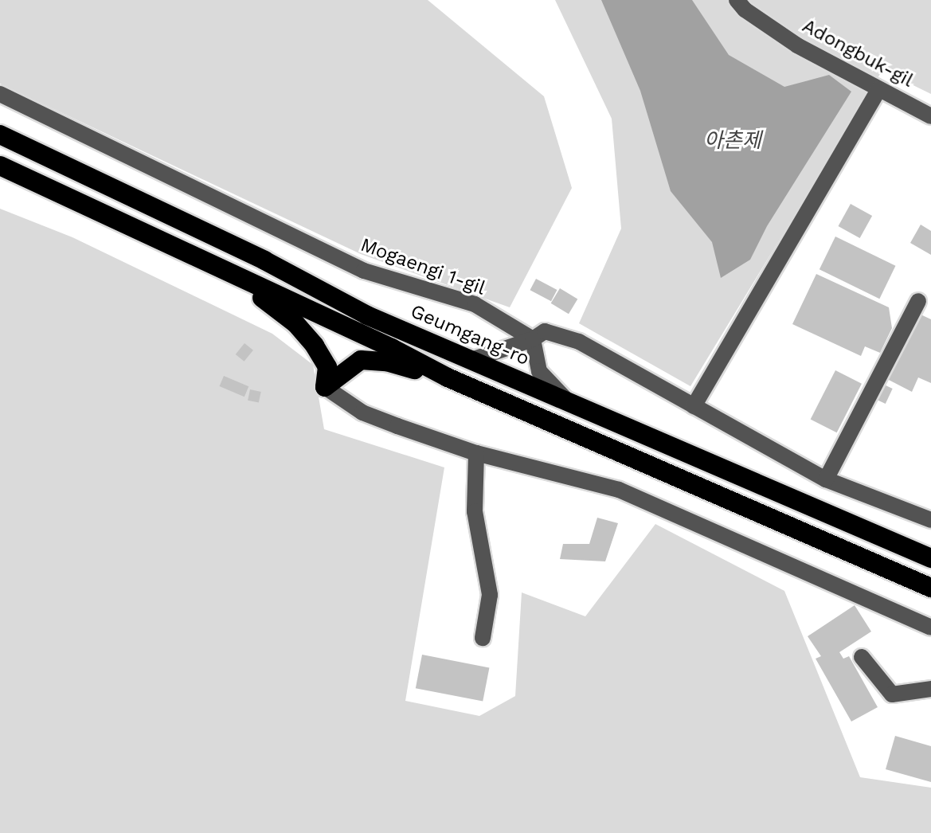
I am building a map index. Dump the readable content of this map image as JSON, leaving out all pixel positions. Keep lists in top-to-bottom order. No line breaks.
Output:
{"streets":{"highway":["Geumgang-ro"],"street":["Adongbuk-gil","Mogaengi 1-gil"]},"water":["아촌제"]}
